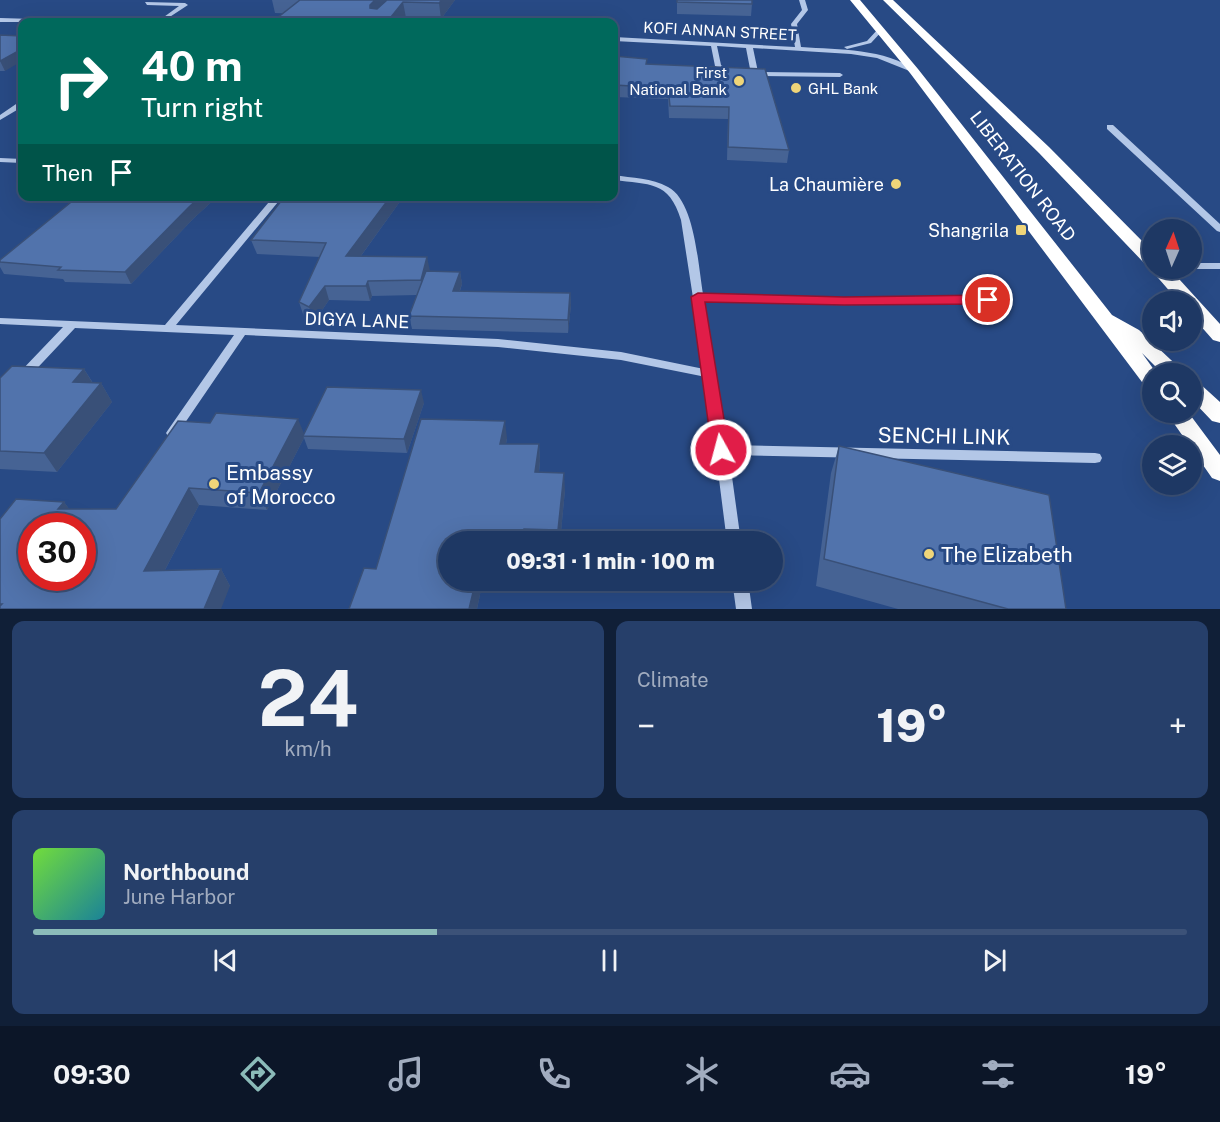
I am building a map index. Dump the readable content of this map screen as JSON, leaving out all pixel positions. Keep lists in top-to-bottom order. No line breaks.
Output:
{"streets":{"highway":["LIBERATION ROAD"],"street":["KOFI ANNAN STREET","DIGYA LANE","SENCHI LINK"]},"crossings":[["KOFI ANNAN STREET","LIBERATION ROAD"]],"places":{"other":["First National Bank","GHL Bank","La Chaumière","Embassy of Morocco","The Elizabeth"],"transit":["Shangrila"]},"north":"top","page":{"turn":["40 m","Turn right"],"then":"Then","limit":"30","trip":"09:31 · 1 min · 100 m","tile":[["24","km/h"],"Climate"],"heat":["−","19°","+"],"song":["Northbound","June Harbor"],"tabs":["09:30","19°"]}}
